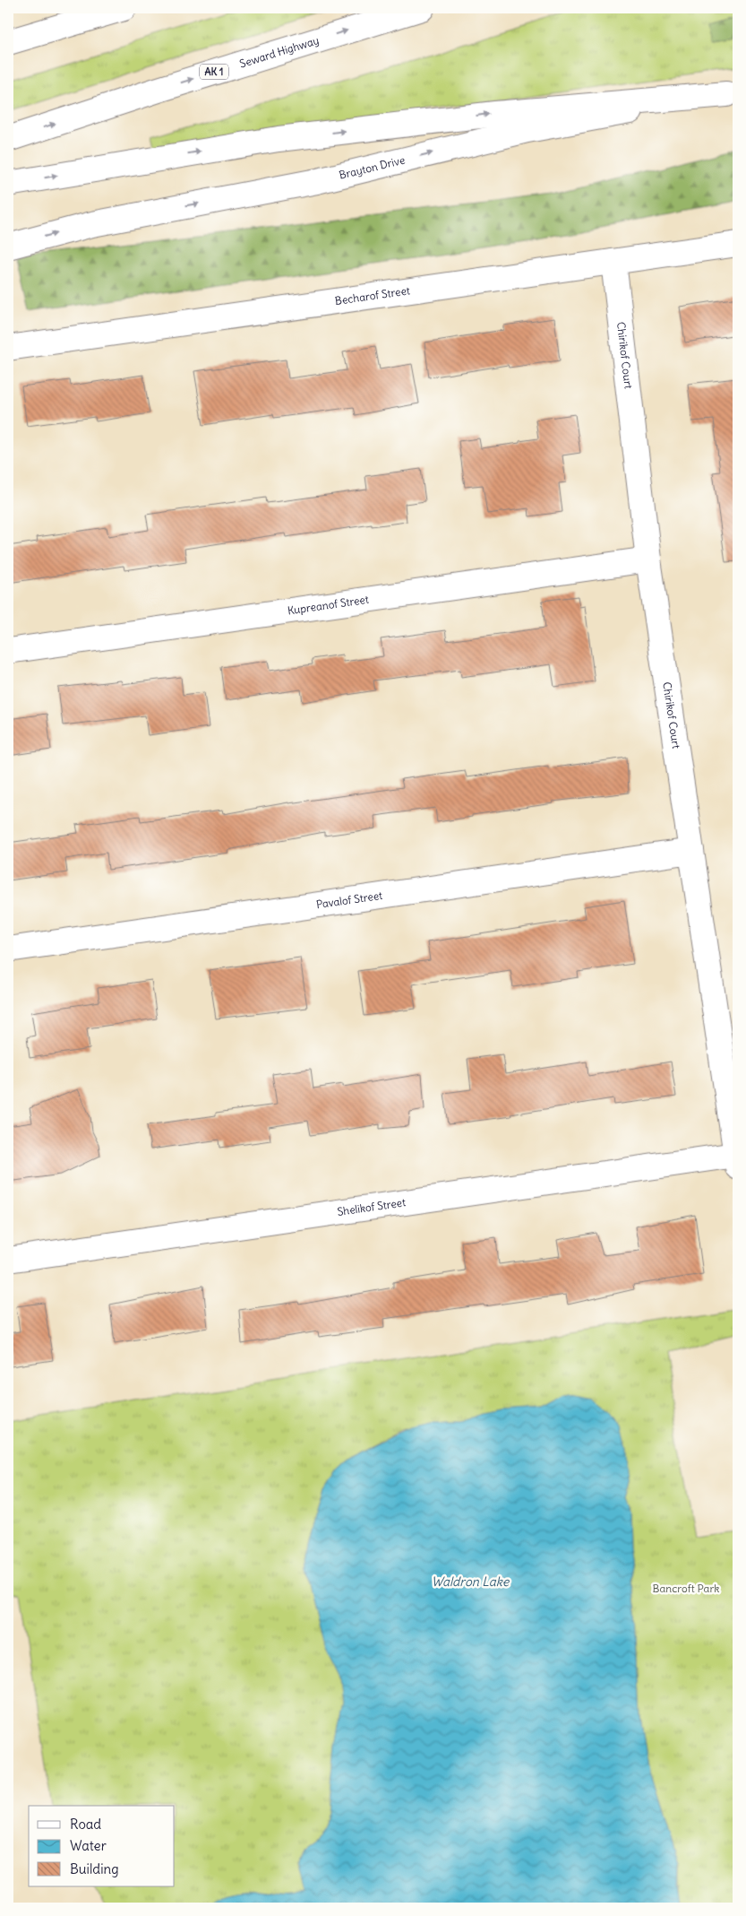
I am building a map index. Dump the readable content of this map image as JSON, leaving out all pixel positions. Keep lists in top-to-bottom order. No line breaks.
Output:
{"streets":{"main road":["Seward Highway","AK 1","Brayton Drive","Becharof Street","Chirikof Court","Kupreanof Street","Pavalof Street","Shelikof Street"]},"crossings":[["Becharof Street","Chirikof Court"],["Chirikof Court","Kupreanof Street"],["Chirikof Court","Pavalof Street"],["Chirikof Court","Shelikof Street"]],"water":["Waldron Lake"],"parks":["Bancroft Park"],"legend":["Road","Water","Building"]}
